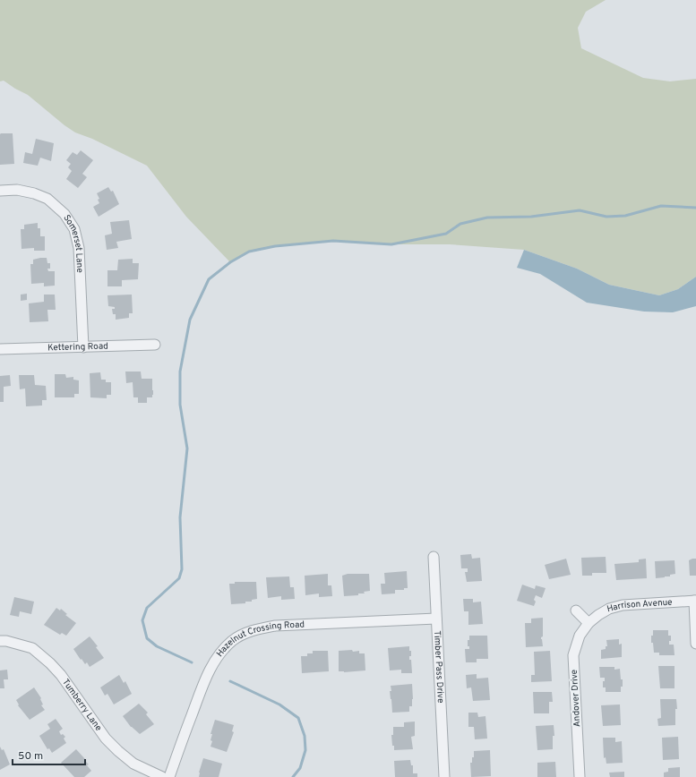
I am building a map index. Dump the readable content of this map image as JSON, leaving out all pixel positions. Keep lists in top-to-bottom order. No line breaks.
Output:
{"streets":{"street":["Somerset Lane","Kettering Road","Harrison Avenue","Hazelnut Crossing Road","Timber Pass Drive","Andover Drive","Tumberry Lane"]},"crossings":[["Somerset Lane","Kettering Road"],["Harrison Avenue","Andover Drive"],["Hazelnut Crossing Road","Timber Pass Drive"]],"scale_bar":"50 m"}
